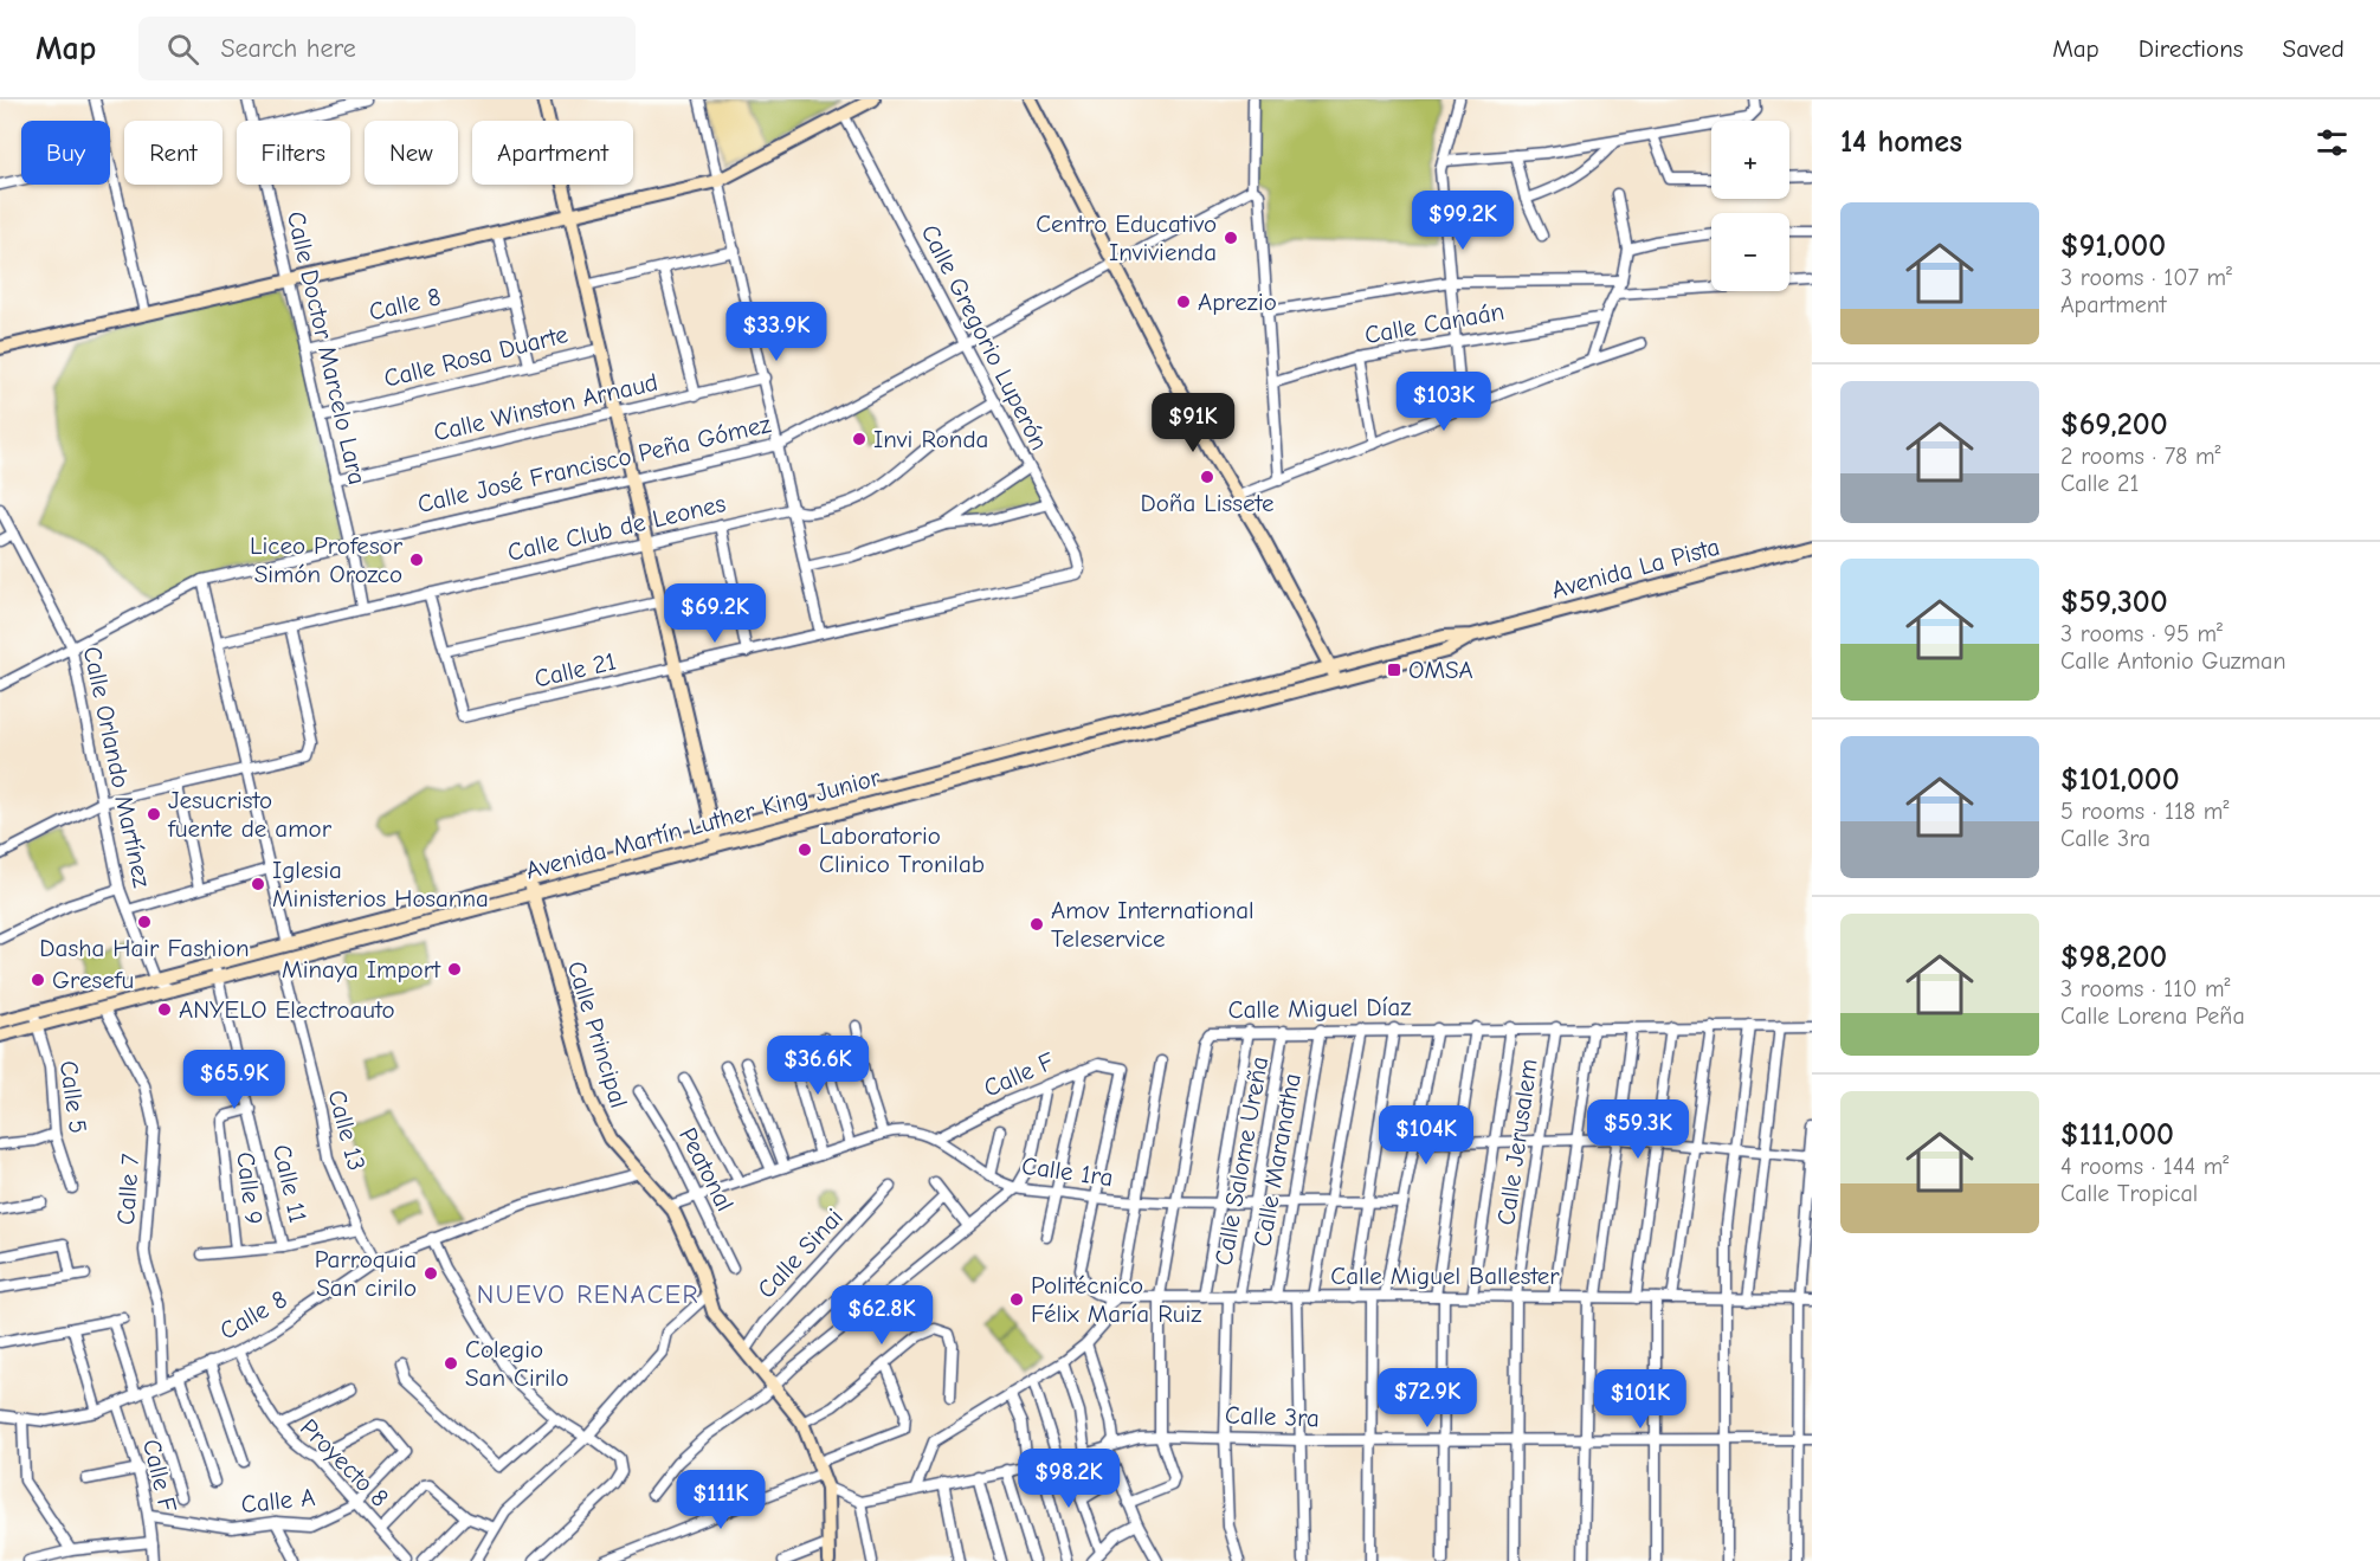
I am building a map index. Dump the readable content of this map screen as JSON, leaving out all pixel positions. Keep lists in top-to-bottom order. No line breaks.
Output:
{"streets":{"main road":["Avenida La Pista","Avenida Martín Luther King Junior","Calle Principal"],"street":["Calle 8","Calle Canaán","Calle Gregorio Luperón","Calle Doctor Marcelo Lara","Calle Rosa Duarte","Calle Winston Arnaud","Calle José Francisco Peña Gómez","Calle Club de Leones","Calle 21","Calle Orlando Martínez","Calle Miguel Díaz","Calle F","Calle 5","Calle 13","Calle Jerusalem","Calle Maranatha","Calle Salome Ureña","Peatonal","Calle 1ra","Calle 11","Calle 9","Calle 7","Calle Sinai","Calle Miguel Ballester","Calle 3ra","Proyecto 8","Calle A"]},"crossings":[["Calle 8","Calle Doctor Marcelo Lara"],["Calle 8","Calle Principal"],["Calle 8","Calle F"],["Calle 8","Calle 13"],["Calle 8","Calle 7"],["Calle 8","Proyecto 8"],["Calle Gregorio Luperón","Calle José Francisco Peña Gómez"],["Calle Gregorio Luperón","Calle Club de Leones"],["Calle Gregorio Luperón","Calle 21"],["Calle Doctor Marcelo Lara","Calle Rosa Duarte"],["Calle Doctor Marcelo Lara","Calle Winston Arnaud"],["Calle Doctor Marcelo Lara","Calle José Francisco Peña Gómez"],["Calle Doctor Marcelo Lara","Calle Club de Leones"],["Calle José Francisco Peña Gómez","Calle Orlando Martínez"],["Calle Club de Leones","Calle 21"],["Avenida La Pista","Avenida Martín Luther King Junior"],["Calle Orlando Martínez","Avenida Martín Luther King Junior"],["Avenida Martín Luther King Junior","Calle Principal"],["Avenida Martín Luther King Junior","Calle 5"],["Avenida Martín Luther King Junior","Calle 13"],["Avenida Martín Luther King Junior","Calle 11"],["Avenida Martín Luther King Junior","Calle 7"],["Calle Miguel Díaz","Calle Jerusalem"],["Calle Miguel Díaz","Calle Maranatha"],["Calle Miguel Díaz","Calle Salome Ureña"],["Calle Miguel Díaz","Calle 1ra"],["Calle Miguel Díaz","Calle Miguel Ballester"],["Calle Miguel Díaz","Calle 3ra"],["Calle Principal","Calle 1ra"],["Calle Principal","Calle Sinai"],["Calle F","Calle 1ra"],["Calle F","Calle Miguel Ballester"],["Calle F","Calle A"],["Calle Jerusalem","Calle Miguel Ballester"],["Calle Jerusalem","Calle 3ra"],["Calle Maranatha","Calle 1ra"],["Calle Maranatha","Calle Miguel Ballester"],["Calle Salome Ureña","Calle 1ra"],["Calle Salome Ureña","Calle Miguel Ballester"],["Calle Salome Ureña","Calle 3ra"],["Peatonal","Calle 1ra"],["Calle 1ra","Calle Miguel Ballester"],["Calle 11","Calle 9"],["Proyecto 8","Calle A"]],"districts":["NUEVO RENACER"],"places":{"other":["Centro Educativo Invivienda","Aprezio","Invi Ronda","Doña Lissete","Liceo Profesor Simón Orozco","Jesucristo fuente de amor","Laboratorio Clinico Tronilab","Iglesia Ministerios Hosanna","Dasha Hair Fashion","Amov International Teleservice","Minaya Import","Gresefu","ANYELO Electroauto","Parroquia San cirilo","Politécnico Félix María Ruiz","Colegio San Cirilo"],"transit":["OMSA"]},"page":{"header":"Map","search":"Search here","nav":["Map","Directions","Saved"],"heading":"14 homes","map_buttons":["+","−"],"chip":["Buy","Rent","Filters","New","Apartment"],"list":[{"name":"$91,000","note":"3 rooms · 107 m² · Apartment"},{"name":"$69,200","note":"2 rooms · 78 m² · Calle 21"},{"name":"$59,300","note":"3 rooms · 95 m² · Calle Antonio Guzman"},{"name":"$101,000","note":"5 rooms · 118 m² · Calle 3ra"},{"name":"$98,200","note":"3 rooms · 110 m² · Calle Lorena Peña"},{"name":"$111,000","note":"4 rooms · 144 m² · Calle Tropical"}],"price":["$99.2K","$33.9K","$103K","$91K","$69.2K","$36.6K","$65.9K","$59.3K","$104K","$62.8K","$72.9K","$101K","$98.2K","$111K"]}}
